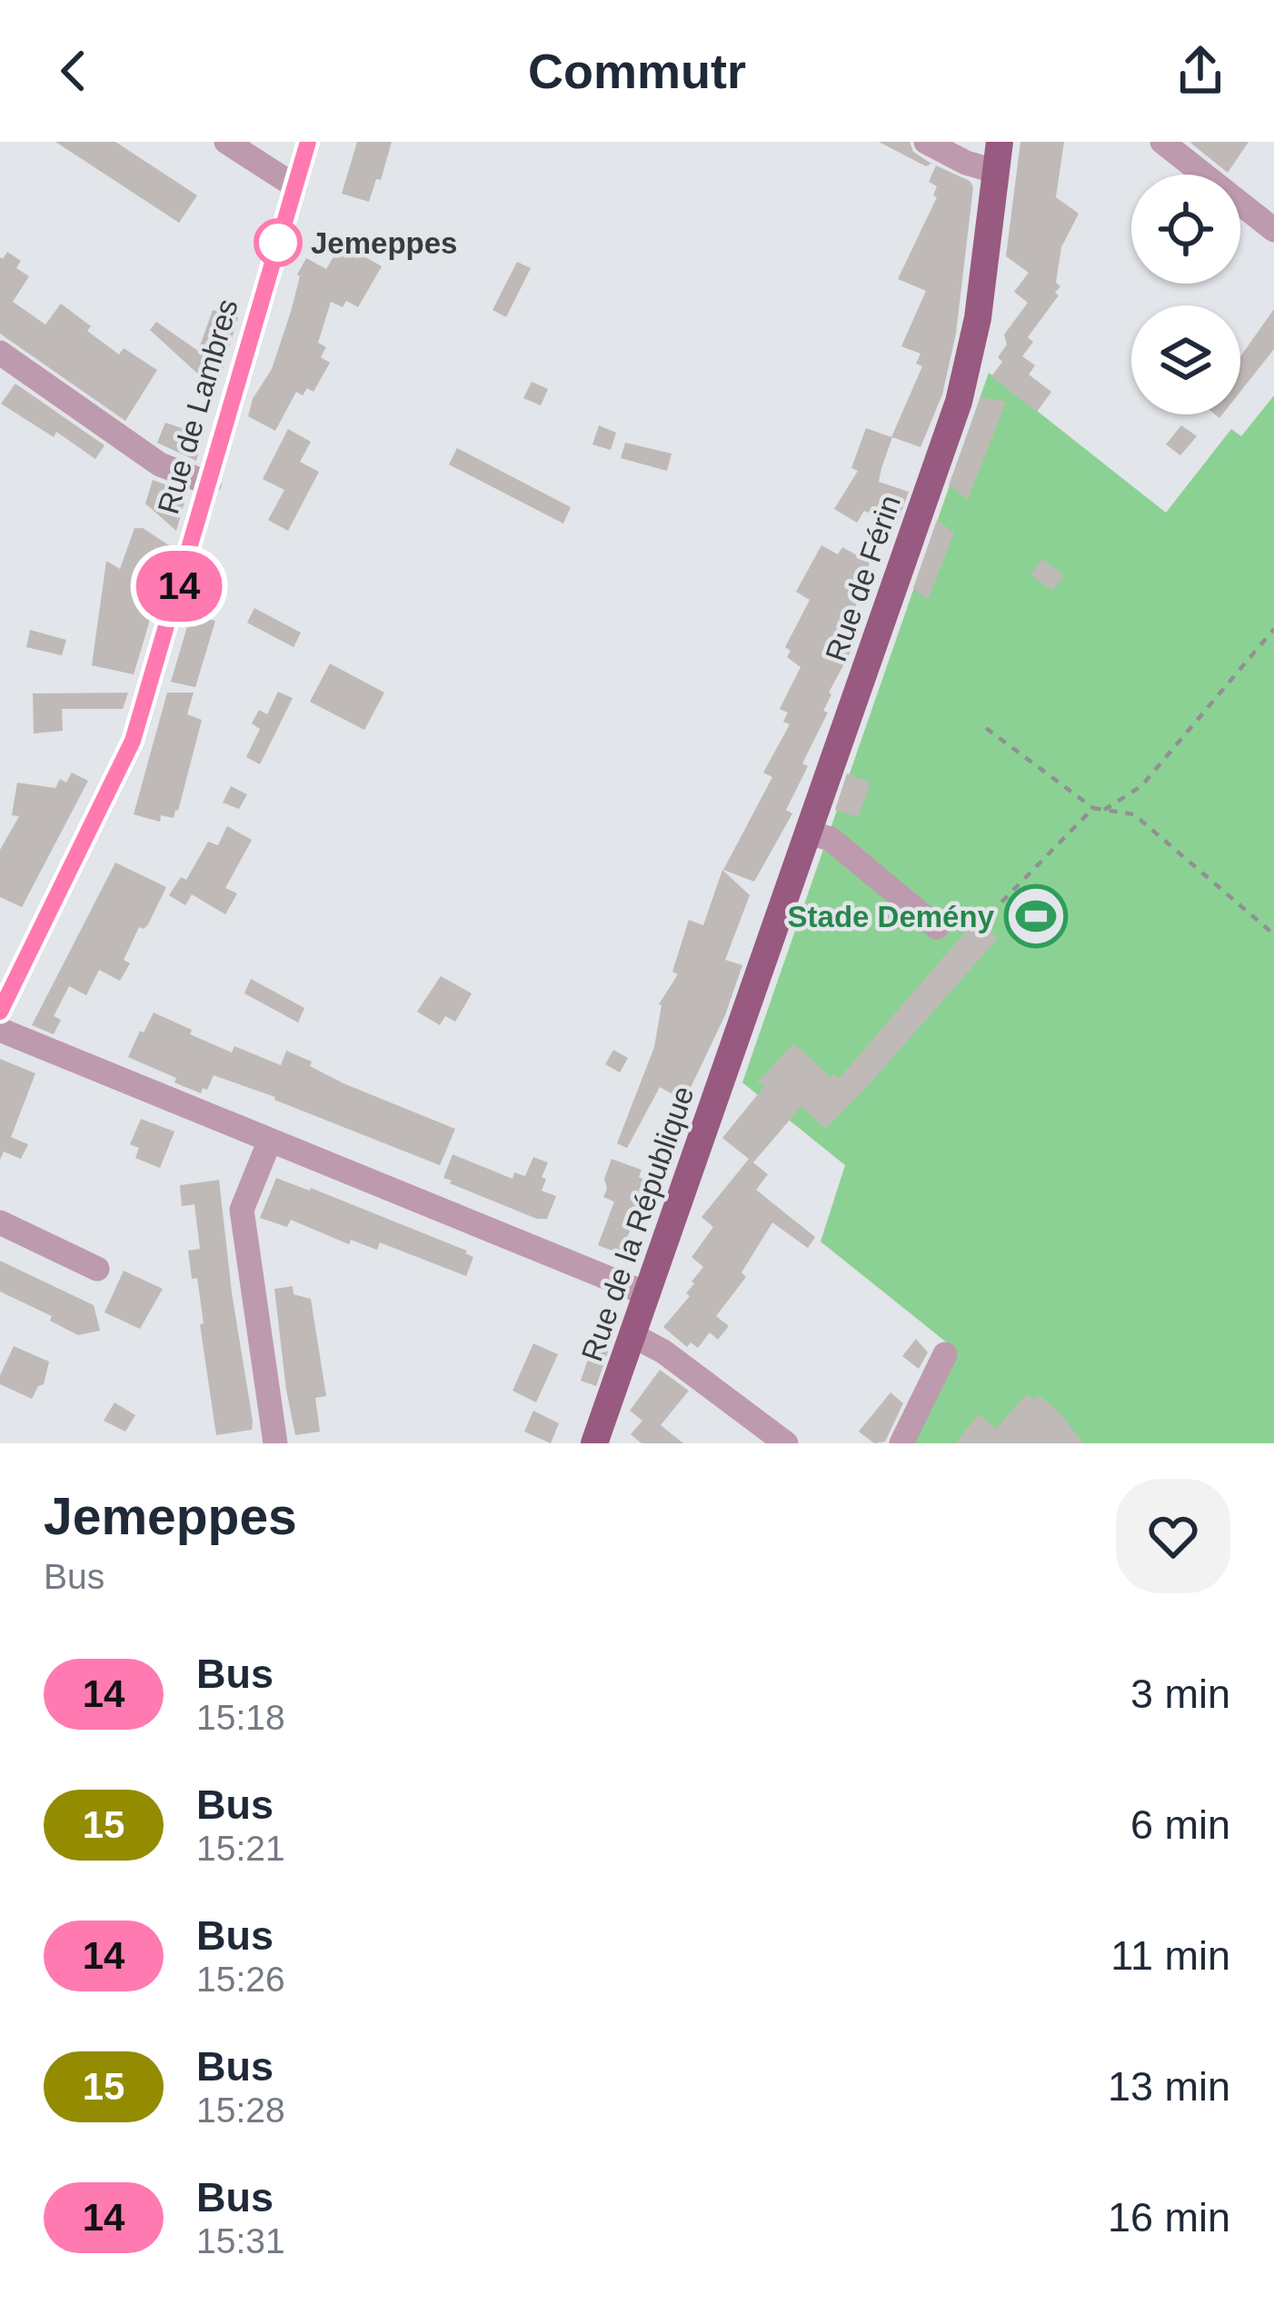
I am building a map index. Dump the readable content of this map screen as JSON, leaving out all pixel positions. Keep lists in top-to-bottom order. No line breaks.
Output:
{"streets":{"main road":["Rue de Férin","Rue de la République"],"street":["Rue de Lambres"]},"crossings":[["Rue de Férin","Rue de la République"]],"places":{"other":["Jemeppes"],"sports":["Stade Demény"]},"lines":["bus line 14"],"page":{"header":"Commutr","on_map":"14","heading":["Jemeppes","Bus"],"list":[{"mark":"14","name":"Bus","note":"15:18","value":"3 min"},{"mark":"15","name":"Bus","note":"15:21","value":"6 min"},{"mark":"14","name":"Bus","note":"15:26","value":"11 min"},{"mark":"15","name":"Bus","note":"15:28","value":"13 min"},{"mark":"14","name":"Bus","note":"15:31","value":"16 min"}]}}
